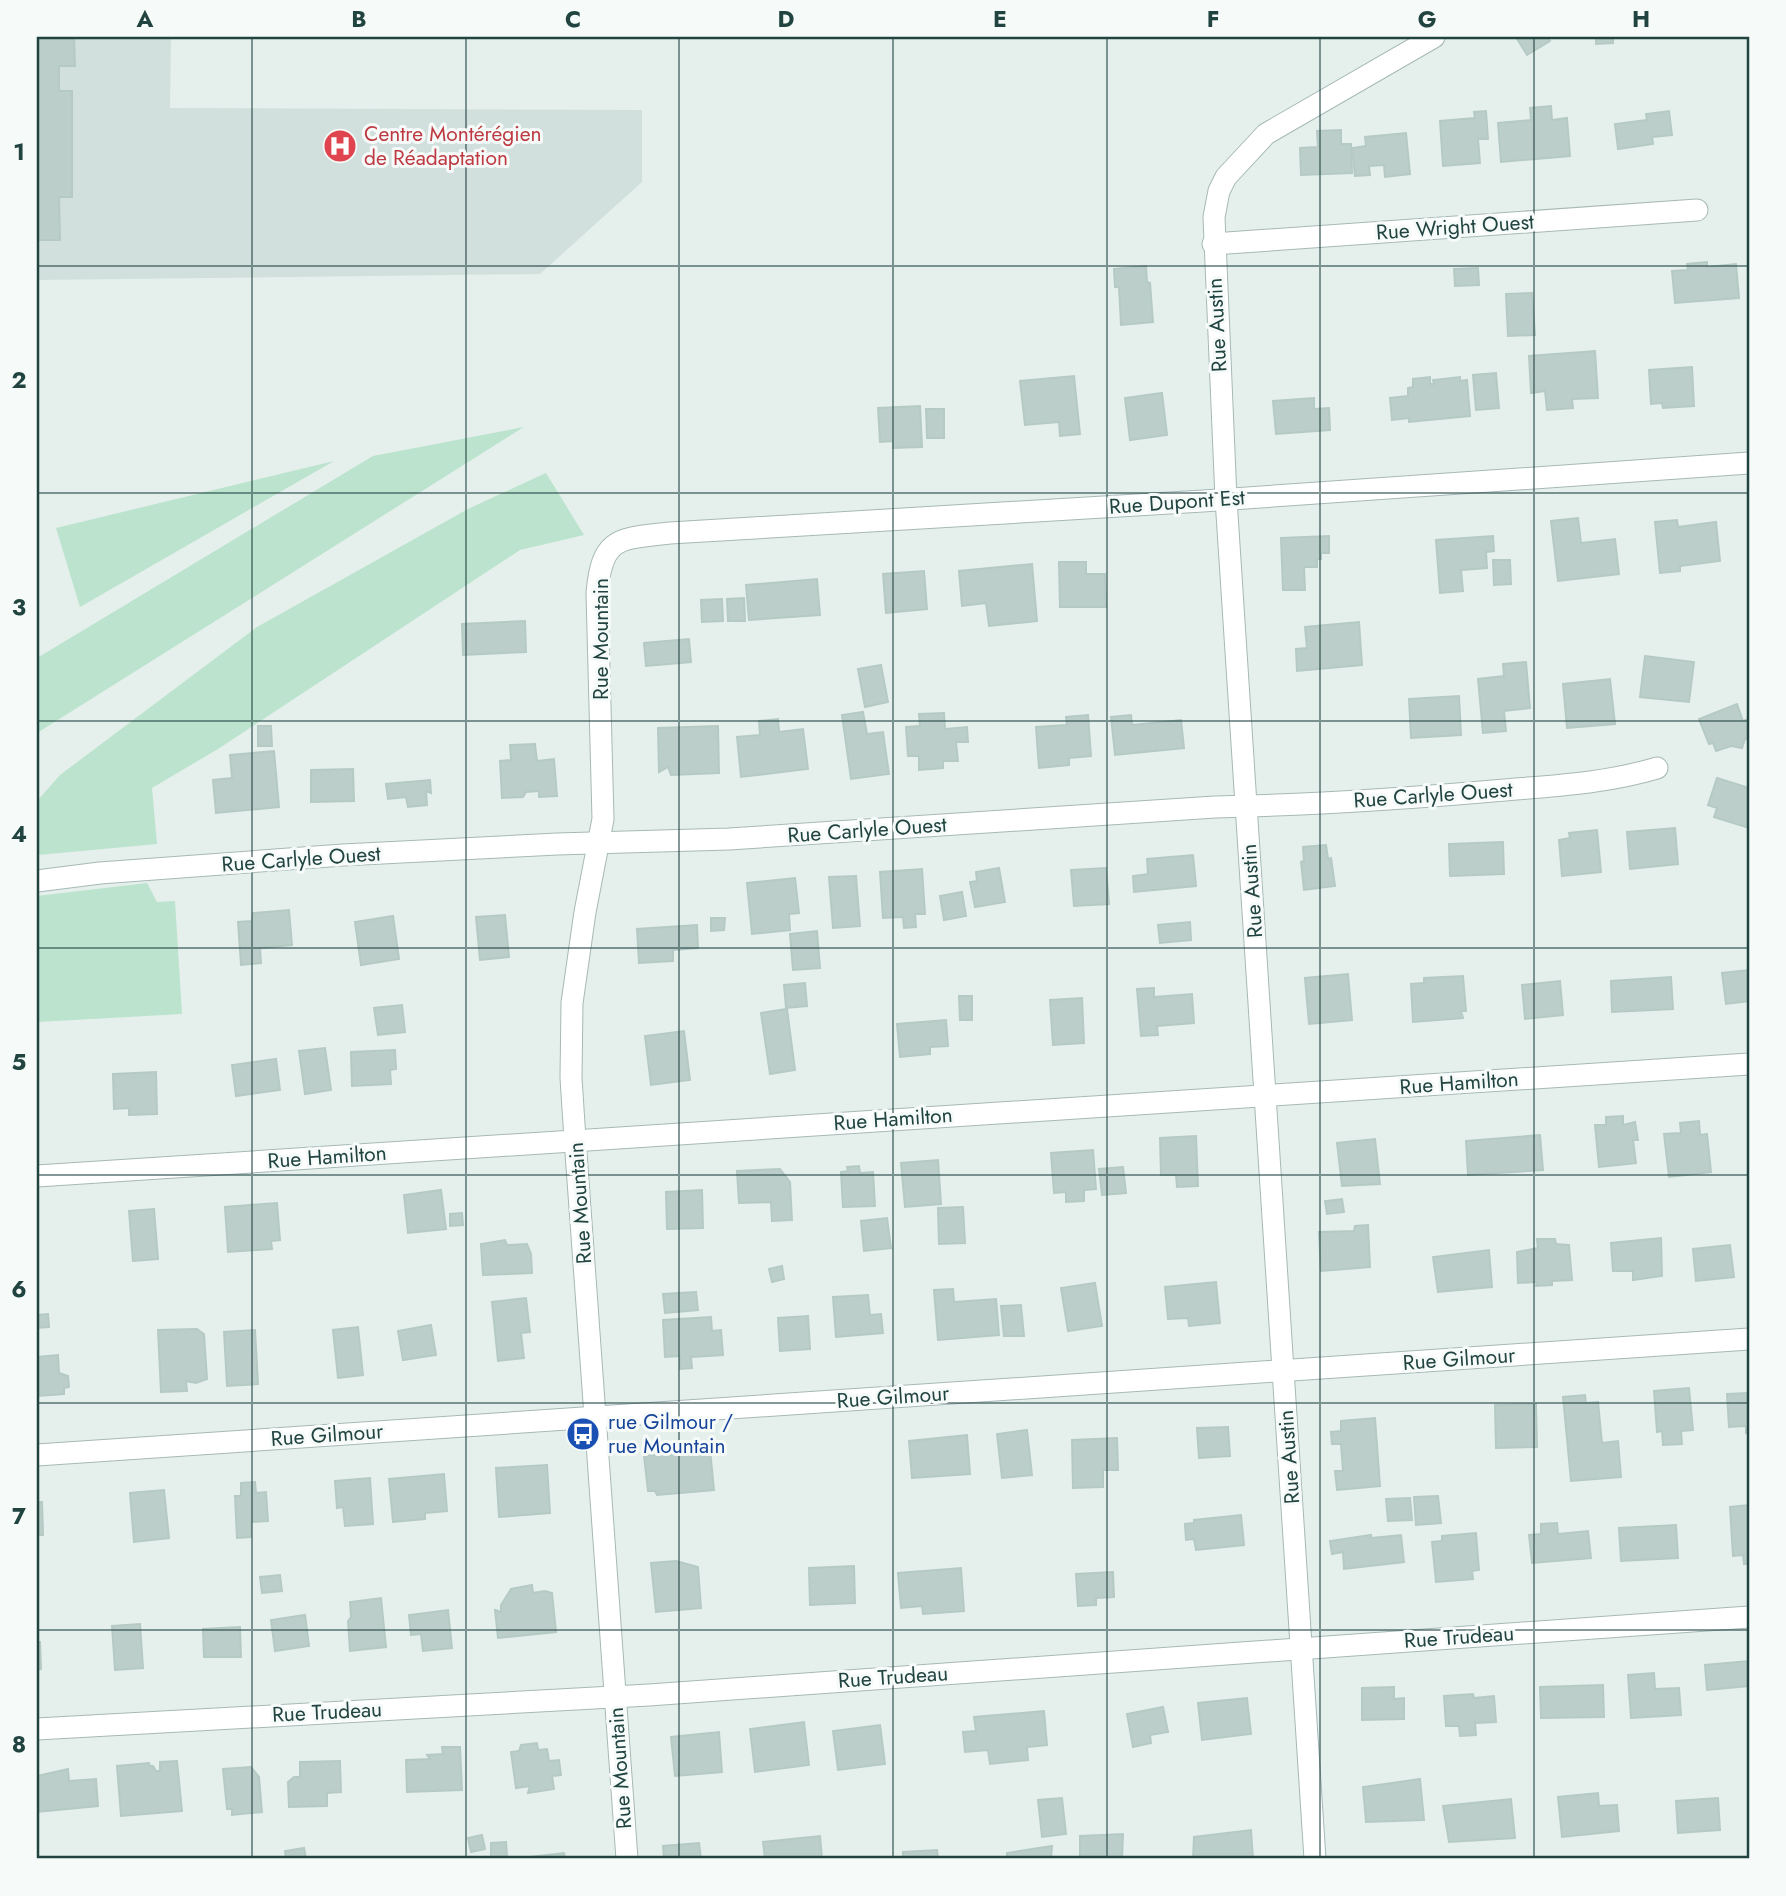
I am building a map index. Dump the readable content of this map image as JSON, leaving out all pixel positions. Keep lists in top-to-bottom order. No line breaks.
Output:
{"streets":{"street":["Rue Wright Ouest","Rue Austin","Rue Dupont Est","Rue Mountain","Rue Carlyle Ouest","Rue Hamilton","Rue Gilmour","Rue Trudeau"]},"crossings":[["Rue Wright Ouest","Rue Austin"],["Rue Austin","Rue Dupont Est"],["Rue Austin","Rue Carlyle Ouest"],["Rue Austin","Rue Hamilton"],["Rue Austin","Rue Gilmour"],["Rue Austin","Rue Trudeau"],["Rue Dupont Est","Rue Mountain"],["Rue Mountain","Rue Carlyle Ouest"],["Rue Mountain","Rue Hamilton"],["Rue Mountain","Rue Gilmour"],["Rue Mountain","Rue Trudeau"]],"places":{"hospital":["Centre Montérégien de Réadaptation"],"bus stop":["rue Gilmour / rue Mountain"]},"grid":{"columns":["A","B","C","D","E","F","G","H"],"rows":["1","2","3","4","5","6","7","8"]}}
